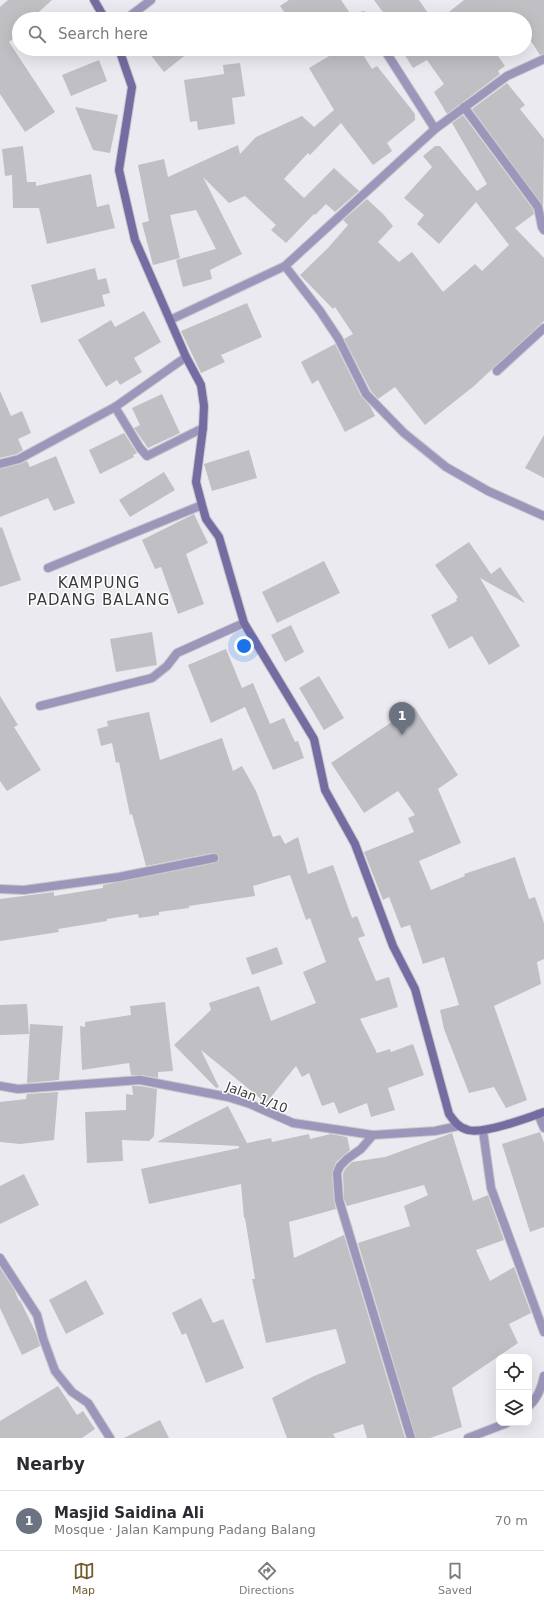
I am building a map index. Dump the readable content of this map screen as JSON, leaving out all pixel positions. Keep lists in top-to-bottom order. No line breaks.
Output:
{"streets":{"street":["Jalan 1/10"]},"districts":["KAMPUNG PADANG BALANG"],"page":{"search":"Search here","pins":"1","heading":"Nearby","list":[{"mark":"1","name":"Masjid Saidina Ali","note":"Mosque · Jalan Kampung Padang Balang","value":"70 m"}],"nav":["Map","Directions","Saved"]}}
